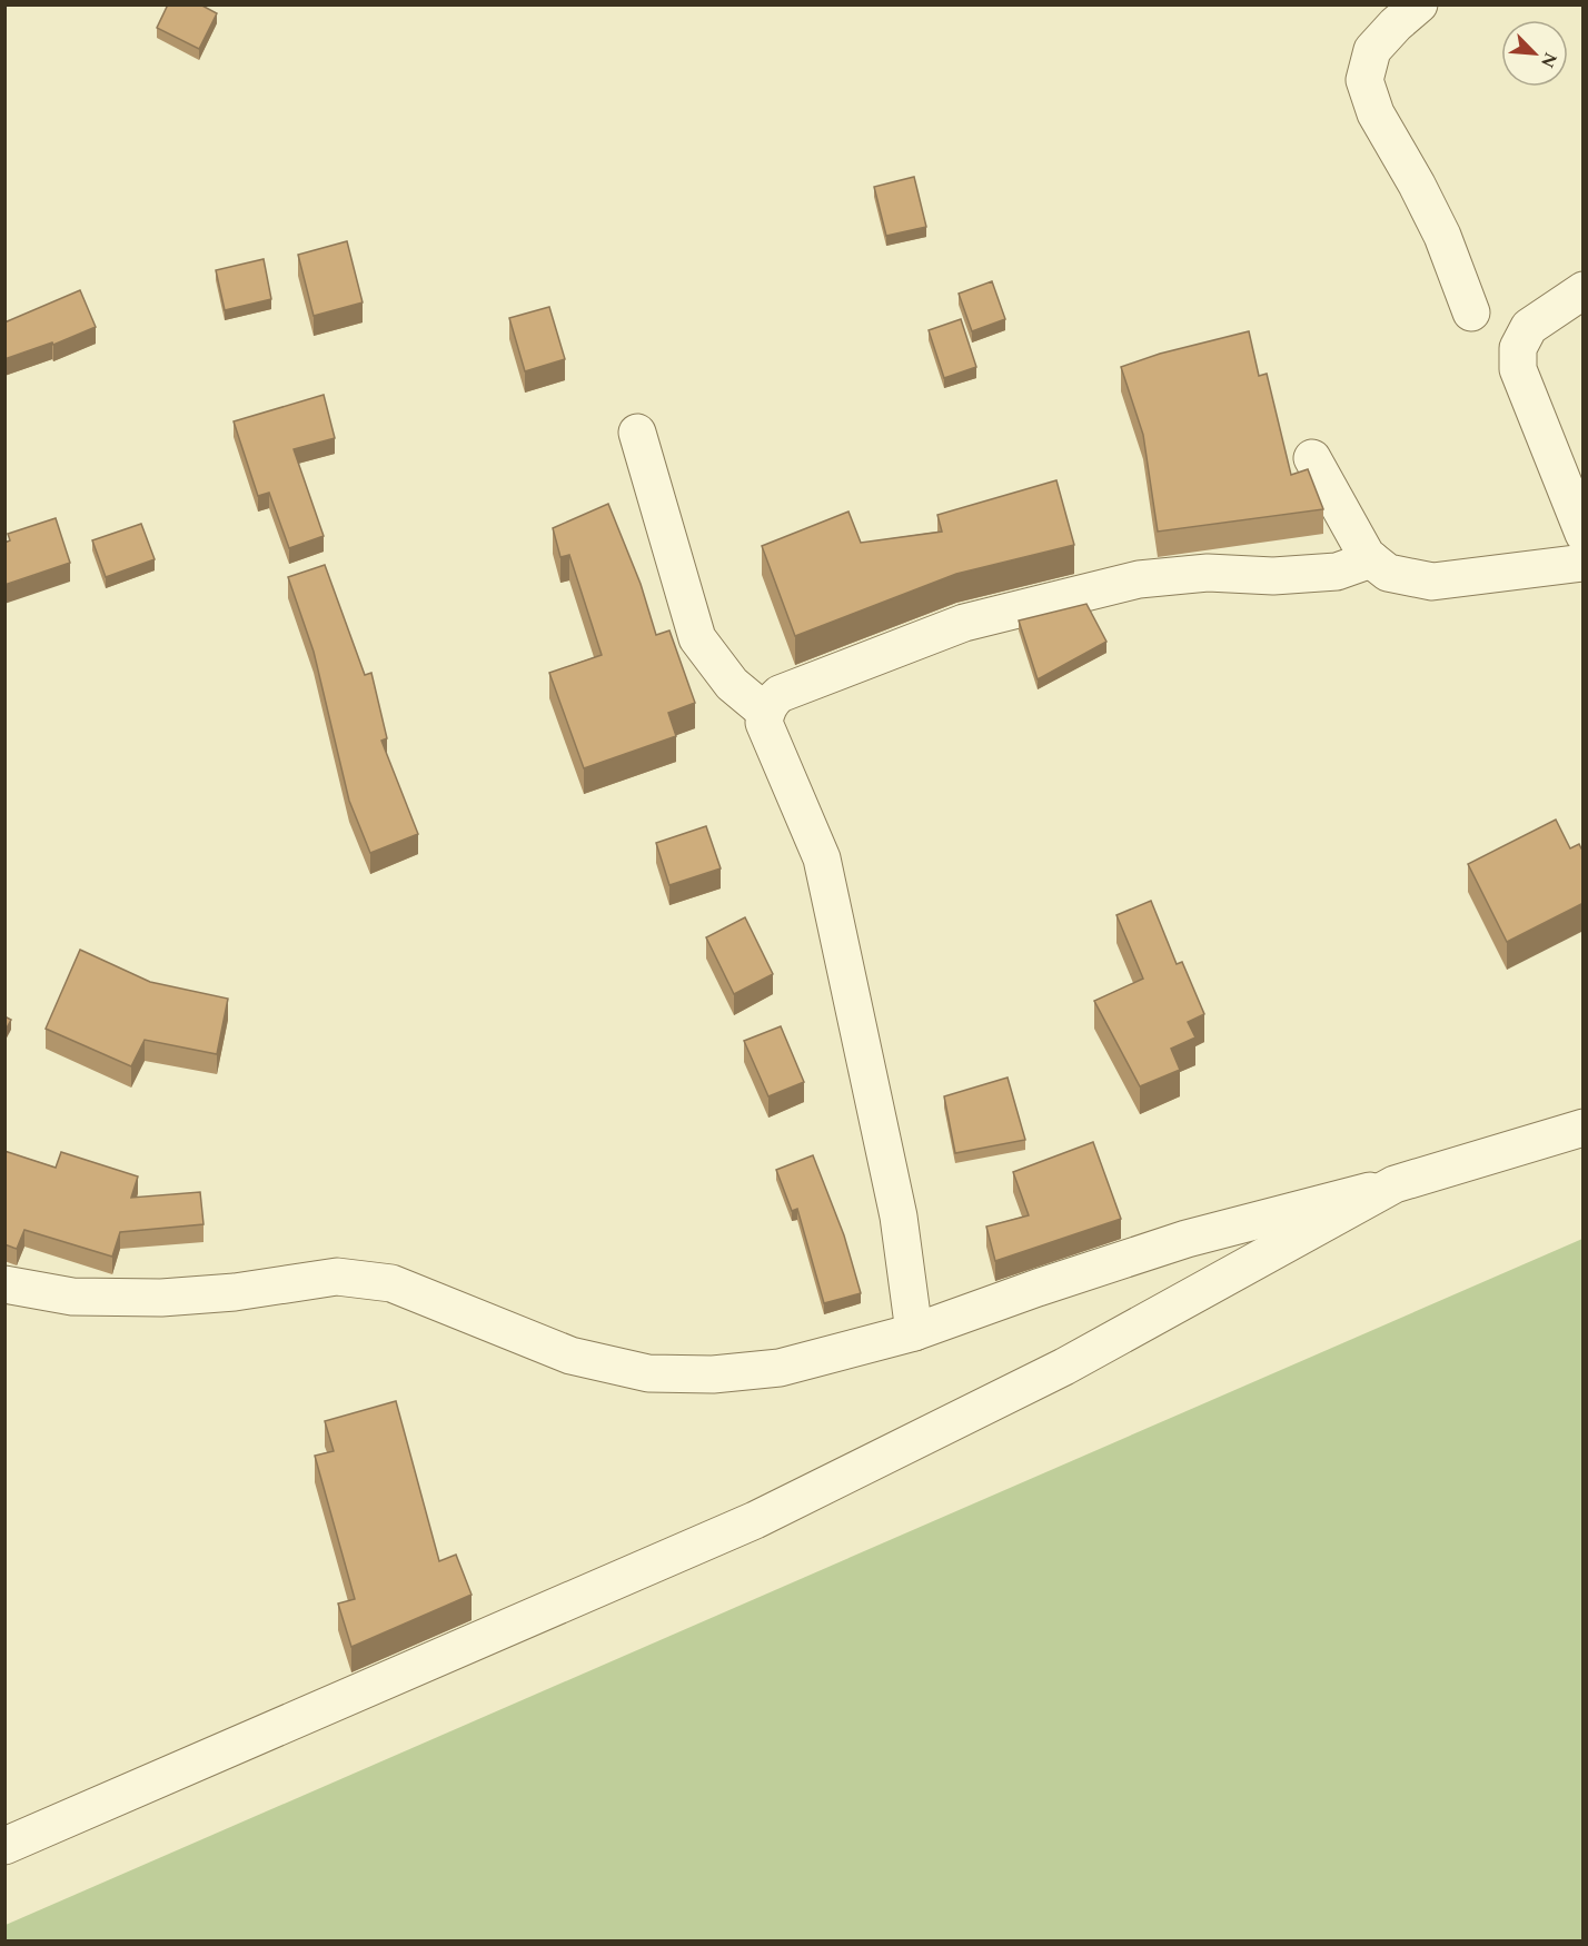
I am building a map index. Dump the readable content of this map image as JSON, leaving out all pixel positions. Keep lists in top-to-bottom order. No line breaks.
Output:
{"north":"bottom right"}
